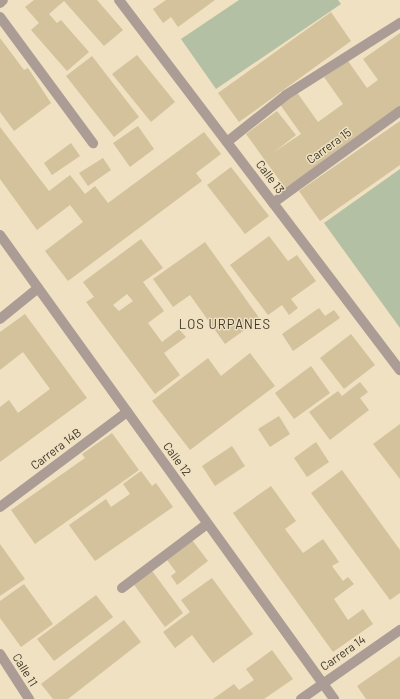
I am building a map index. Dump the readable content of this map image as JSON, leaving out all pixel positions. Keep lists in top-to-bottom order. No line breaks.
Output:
{"streets":{"street":["Carrera 15","Calle 13","Carrera 14B","Calle 12","Carrera 14","Calle 11"]},"crossings":[["Carrera 15","Calle 13"],["Carrera 14B","Calle 12"],["Calle 12","Carrera 14"]],"districts":["LOS URPANES"]}
